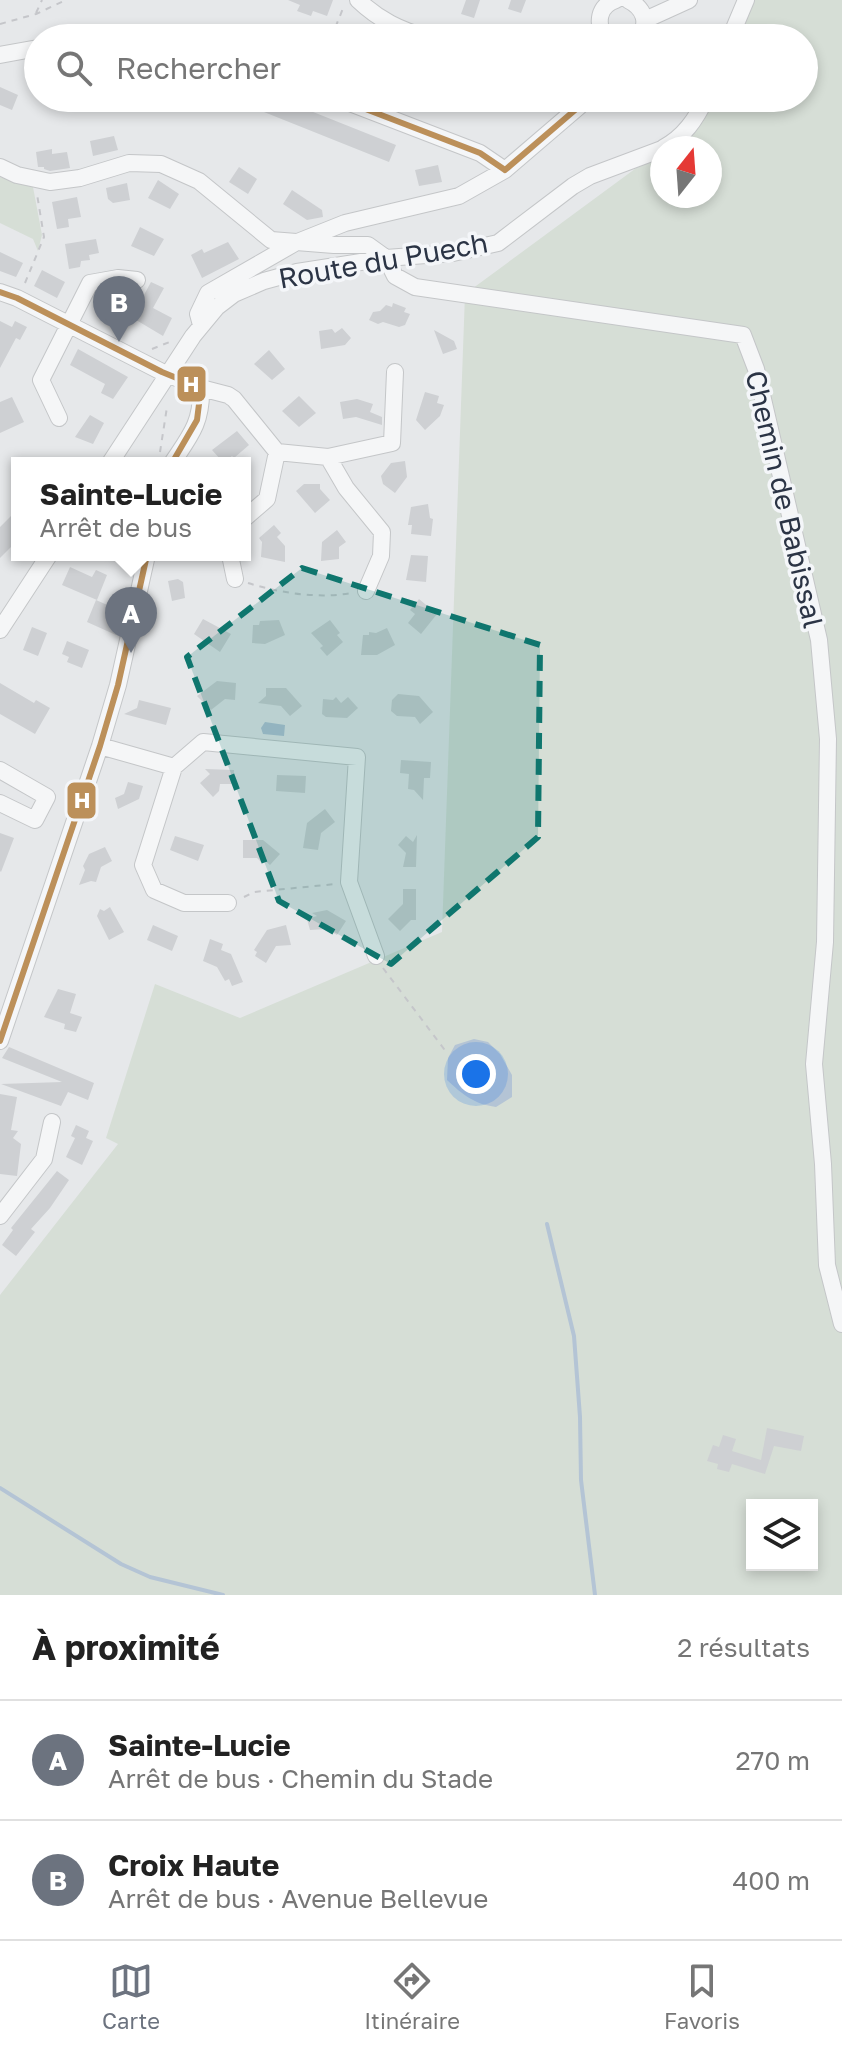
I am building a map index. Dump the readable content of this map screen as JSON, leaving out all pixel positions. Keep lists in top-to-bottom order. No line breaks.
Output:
{"streets":{"street":["Route du Puech","Chemin de Babissal"]},"crossings":[["Route du Puech","Chemin de Babissal"]],"lines":["transit line H"],"north":"top","page":{"search":"Rechercher","pins":["B","A"],"popup":["Sainte-Lucie","Arrêt de bus"],"heading":["À proximité","2 résultats"],"list":[{"mark":"A","name":"Sainte-Lucie","note":"Arrêt de bus · Chemin du Stade","value":"270 m"},{"mark":"B","name":"Croix Haute","note":"Arrêt de bus · Avenue Bellevue","value":"400 m"}],"nav":["Carte","Itinéraire","Favoris"]}}
